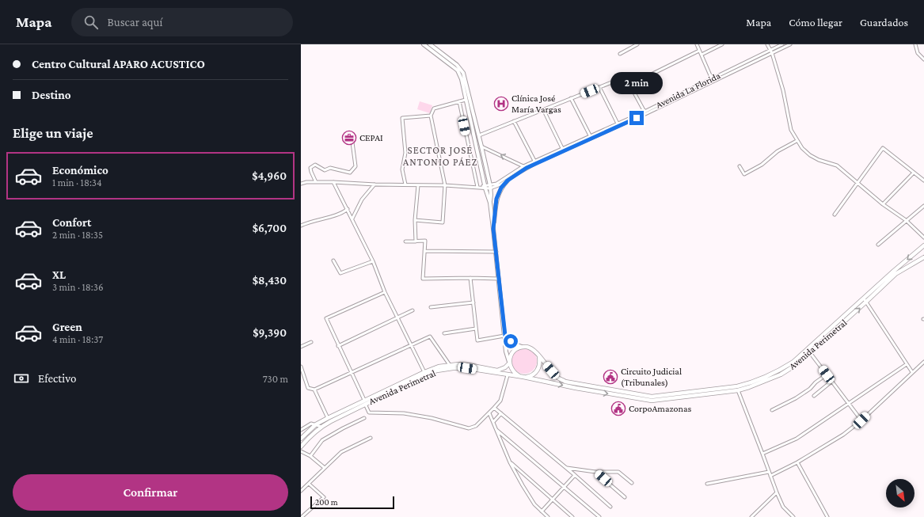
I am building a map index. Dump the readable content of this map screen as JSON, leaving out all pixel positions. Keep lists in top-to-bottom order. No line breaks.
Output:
{"streets":{"main road":["Avenida Perimetral"],"street":["Avenida La Florida"]},"districts":["SECTOR JOSÉ ANTONIO PÁEZ"],"places":{"hospital":["Clínica José María Vargas"],"office":["CEPAI"],"public building":["Circuito Judicial (Tribunales)","CorpoAmazonas"]},"scale_bar":"200 m","north":"bottom right","page":{"header":"Mapa","search":"Buscar aquí","nav":["Mapa","Cómo llegar","Guardados"],"banner":["Centro Cultural APARO ACUSTICO","Destino"],"bubble":"2 min","heading":"Elige un viaje","list":[{"name":"Económico","note":"1 min · 18:34","value":"$4,960"},{"name":"Confort","note":"2 min · 18:35","value":"$6,700"},{"name":"XL","note":"3 min · 18:36","value":"$8,430"},{"name":"Green","note":"4 min · 18:37","value":"$9,390"}],"pay":["Efectivo","730 m"],"buttons":"Confirmar","scale":"200 m"}}
